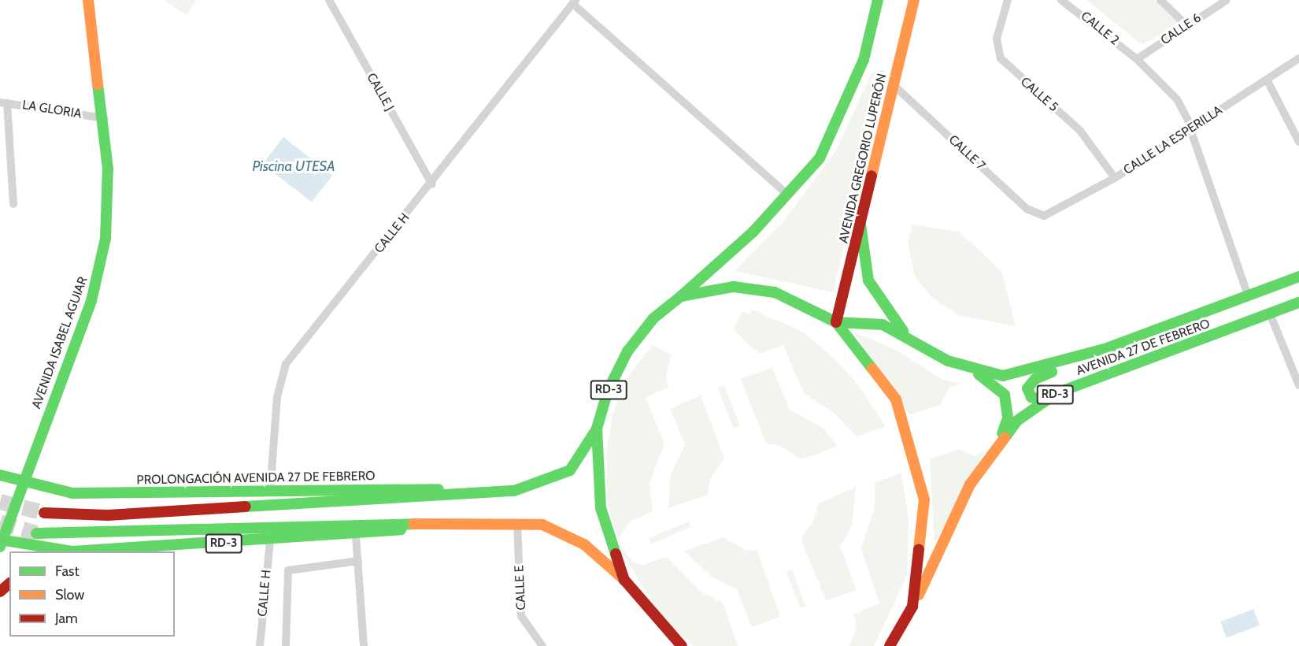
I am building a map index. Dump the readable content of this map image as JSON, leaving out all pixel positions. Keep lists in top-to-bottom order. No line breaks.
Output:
{"streets":{"main road":["AVENIDA GREGORIO LUPERÓN","AVENIDA ISABEL AGUIAR","AVENIDA 27 DE FEBRERO","RD-3","PROLONGACIÓN AVENIDA 27 DE FEBRERO"],"street":["CALLE 2","CALLE 6","CALLE J","CALLE 5","LA GLORIA","CALLE LA ESPERILLA","CALLE 7","CALLE H","CALLE E"]},"crossings":[["CALLE 2","CALLE 6"],["CALLE 2","CALLE LA ESPERILLA"],["CALLE 2","AVENIDA 27 DE FEBRERO"],["CALLE J","CALLE H"],["CALLE 5","CALLE LA ESPERILLA"],["LA GLORIA","AVENIDA ISABEL AGUIAR"],["CALLE LA ESPERILLA","CALLE 7"],["CALLE 7","AVENIDA GREGORIO LUPERÓN"],["AVENIDA GREGORIO LUPERÓN","AVENIDA 27 DE FEBRERO"],["AVENIDA GREGORIO LUPERÓN","RD-3"],["CALLE H","RD-3"],["CALLE H","PROLONGACIÓN AVENIDA 27 DE FEBRERO"],["AVENIDA ISABEL AGUIAR","RD-3"],["AVENIDA ISABEL AGUIAR","PROLONGACIÓN AVENIDA 27 DE FEBRERO"],["AVENIDA 27 DE FEBRERO","RD-3"],["RD-3","PROLONGACIÓN AVENIDA 27 DE FEBRERO"],["RD-3","CALLE E"]],"water":["Piscina UTESA"],"legend":["Fast","Slow","Jam"]}
